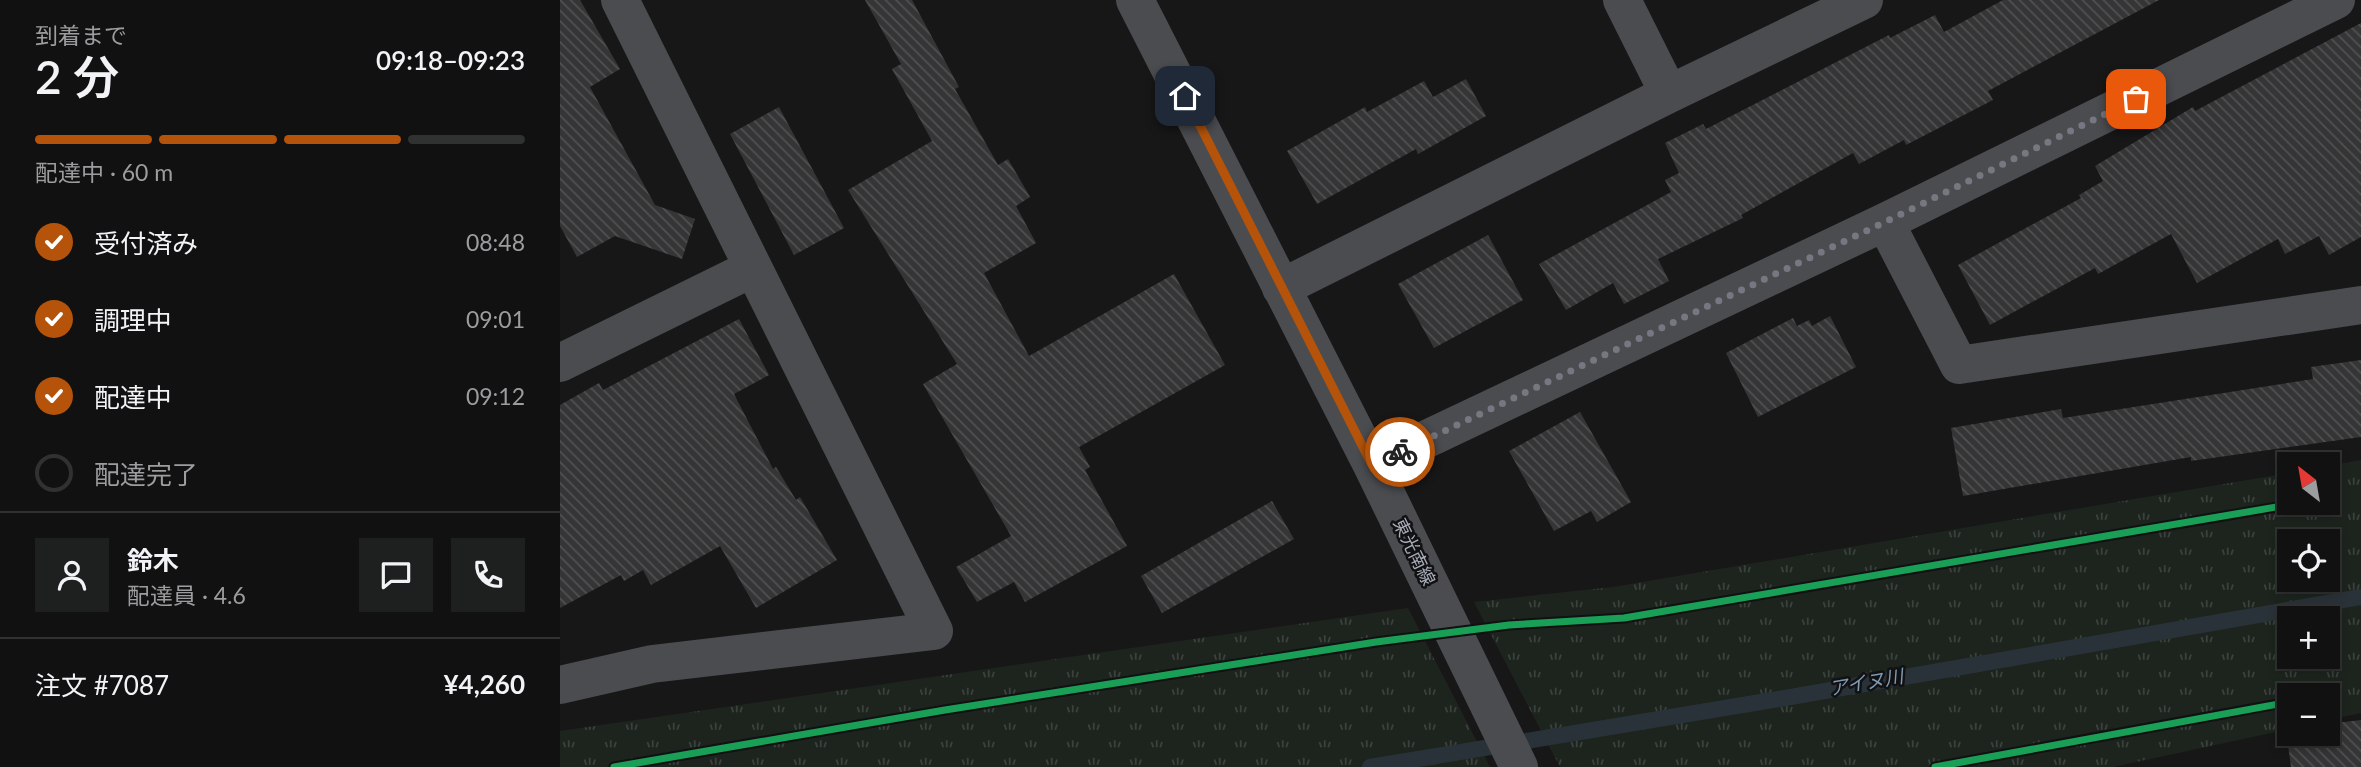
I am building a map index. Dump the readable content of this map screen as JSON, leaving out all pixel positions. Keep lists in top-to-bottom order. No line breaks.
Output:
{"streets":{"street":["東光南線"]},"water":["アイヌ川"],"north":"top left","page":{"heading":["2 分","到着まで","09:18–09:23"],"panel":["鈴木","配達員 · 4.6","注文 #7087","¥4,260"],"bar":"配達中 · 60 m","list":[["受付済み","08:48"],["調理中","09:01"],["配達中","09:12"],"配達完了"],"map_buttons":["+","−"]}}
